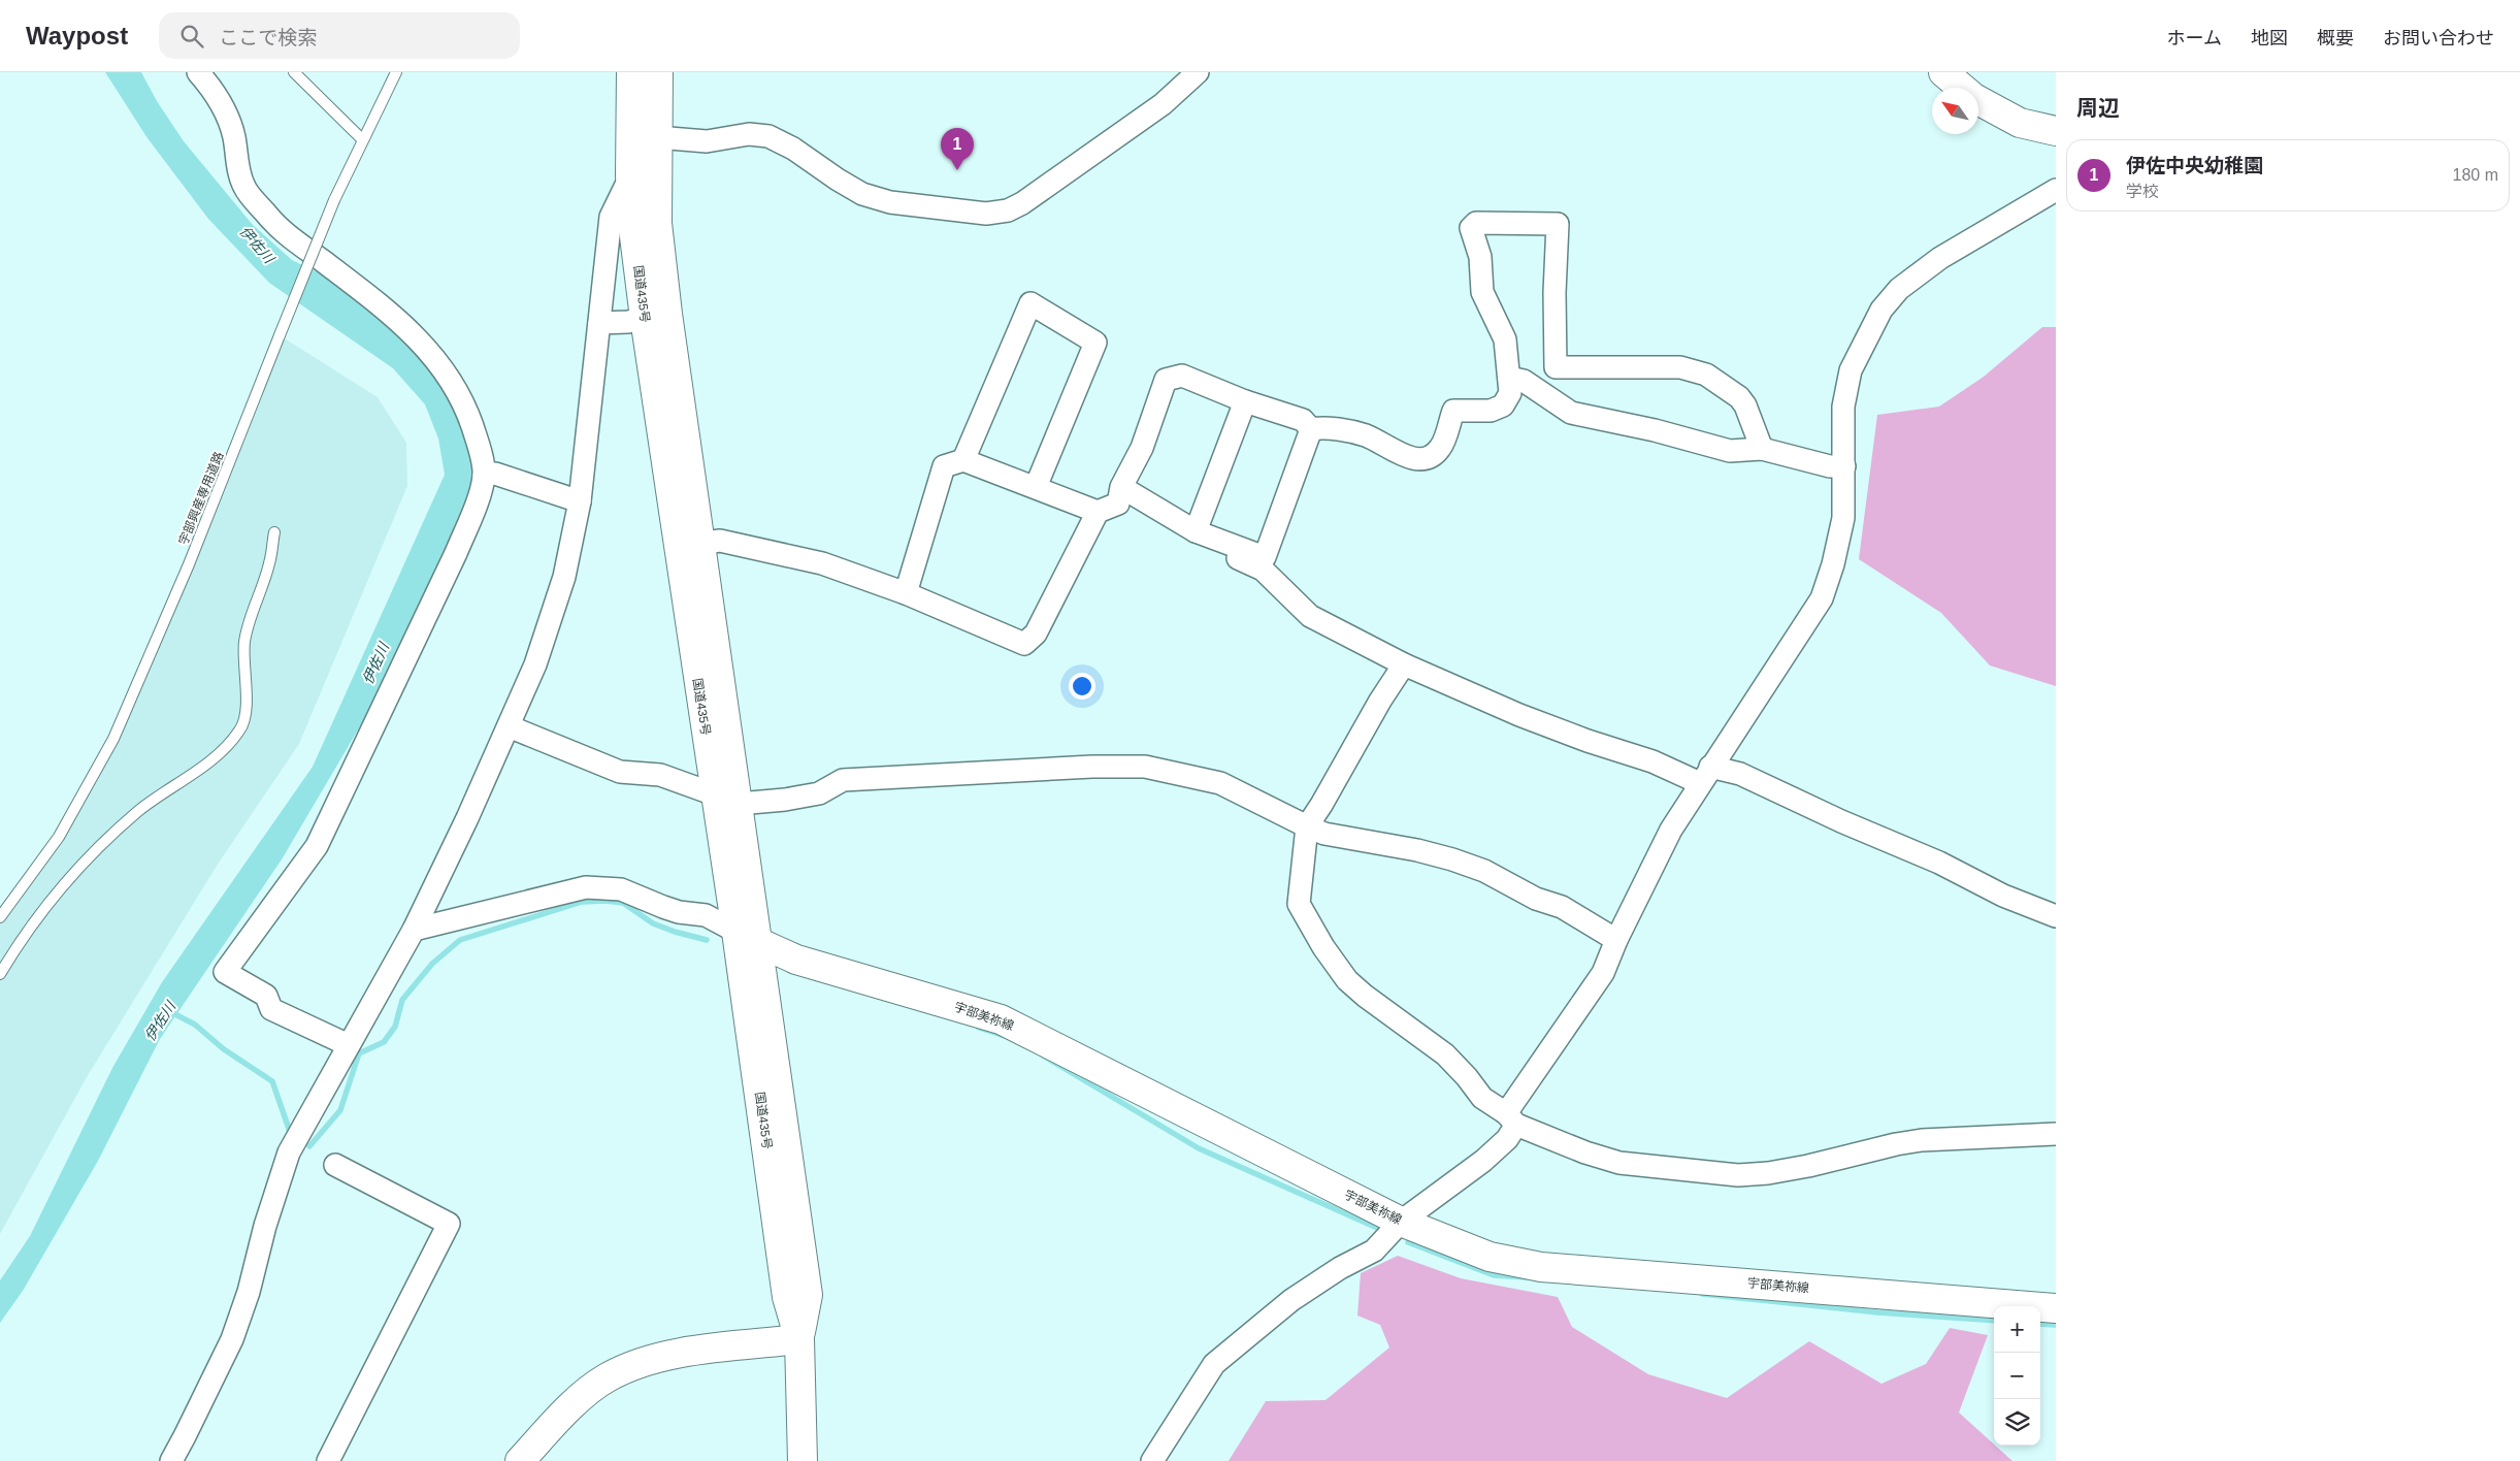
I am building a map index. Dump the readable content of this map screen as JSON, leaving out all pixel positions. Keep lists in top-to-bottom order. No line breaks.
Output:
{"streets":{"main road":["国道435号","宇部美祢線"],"lane":["宇部興産専用道路"]},"crossings":[["国道435号","宇部美祢線"]],"water":["伊佐川"],"north":"top left","page":{"header":"Waypost","search":"ここで検索","nav":["ホーム","地図","概要","お問い合わせ"],"heading":"周辺","pins":"1","list":[{"mark":"1","name":"伊佐中央幼稚園","note":"学校","value":"180 m"}],"map_buttons":["+","−"]}}
